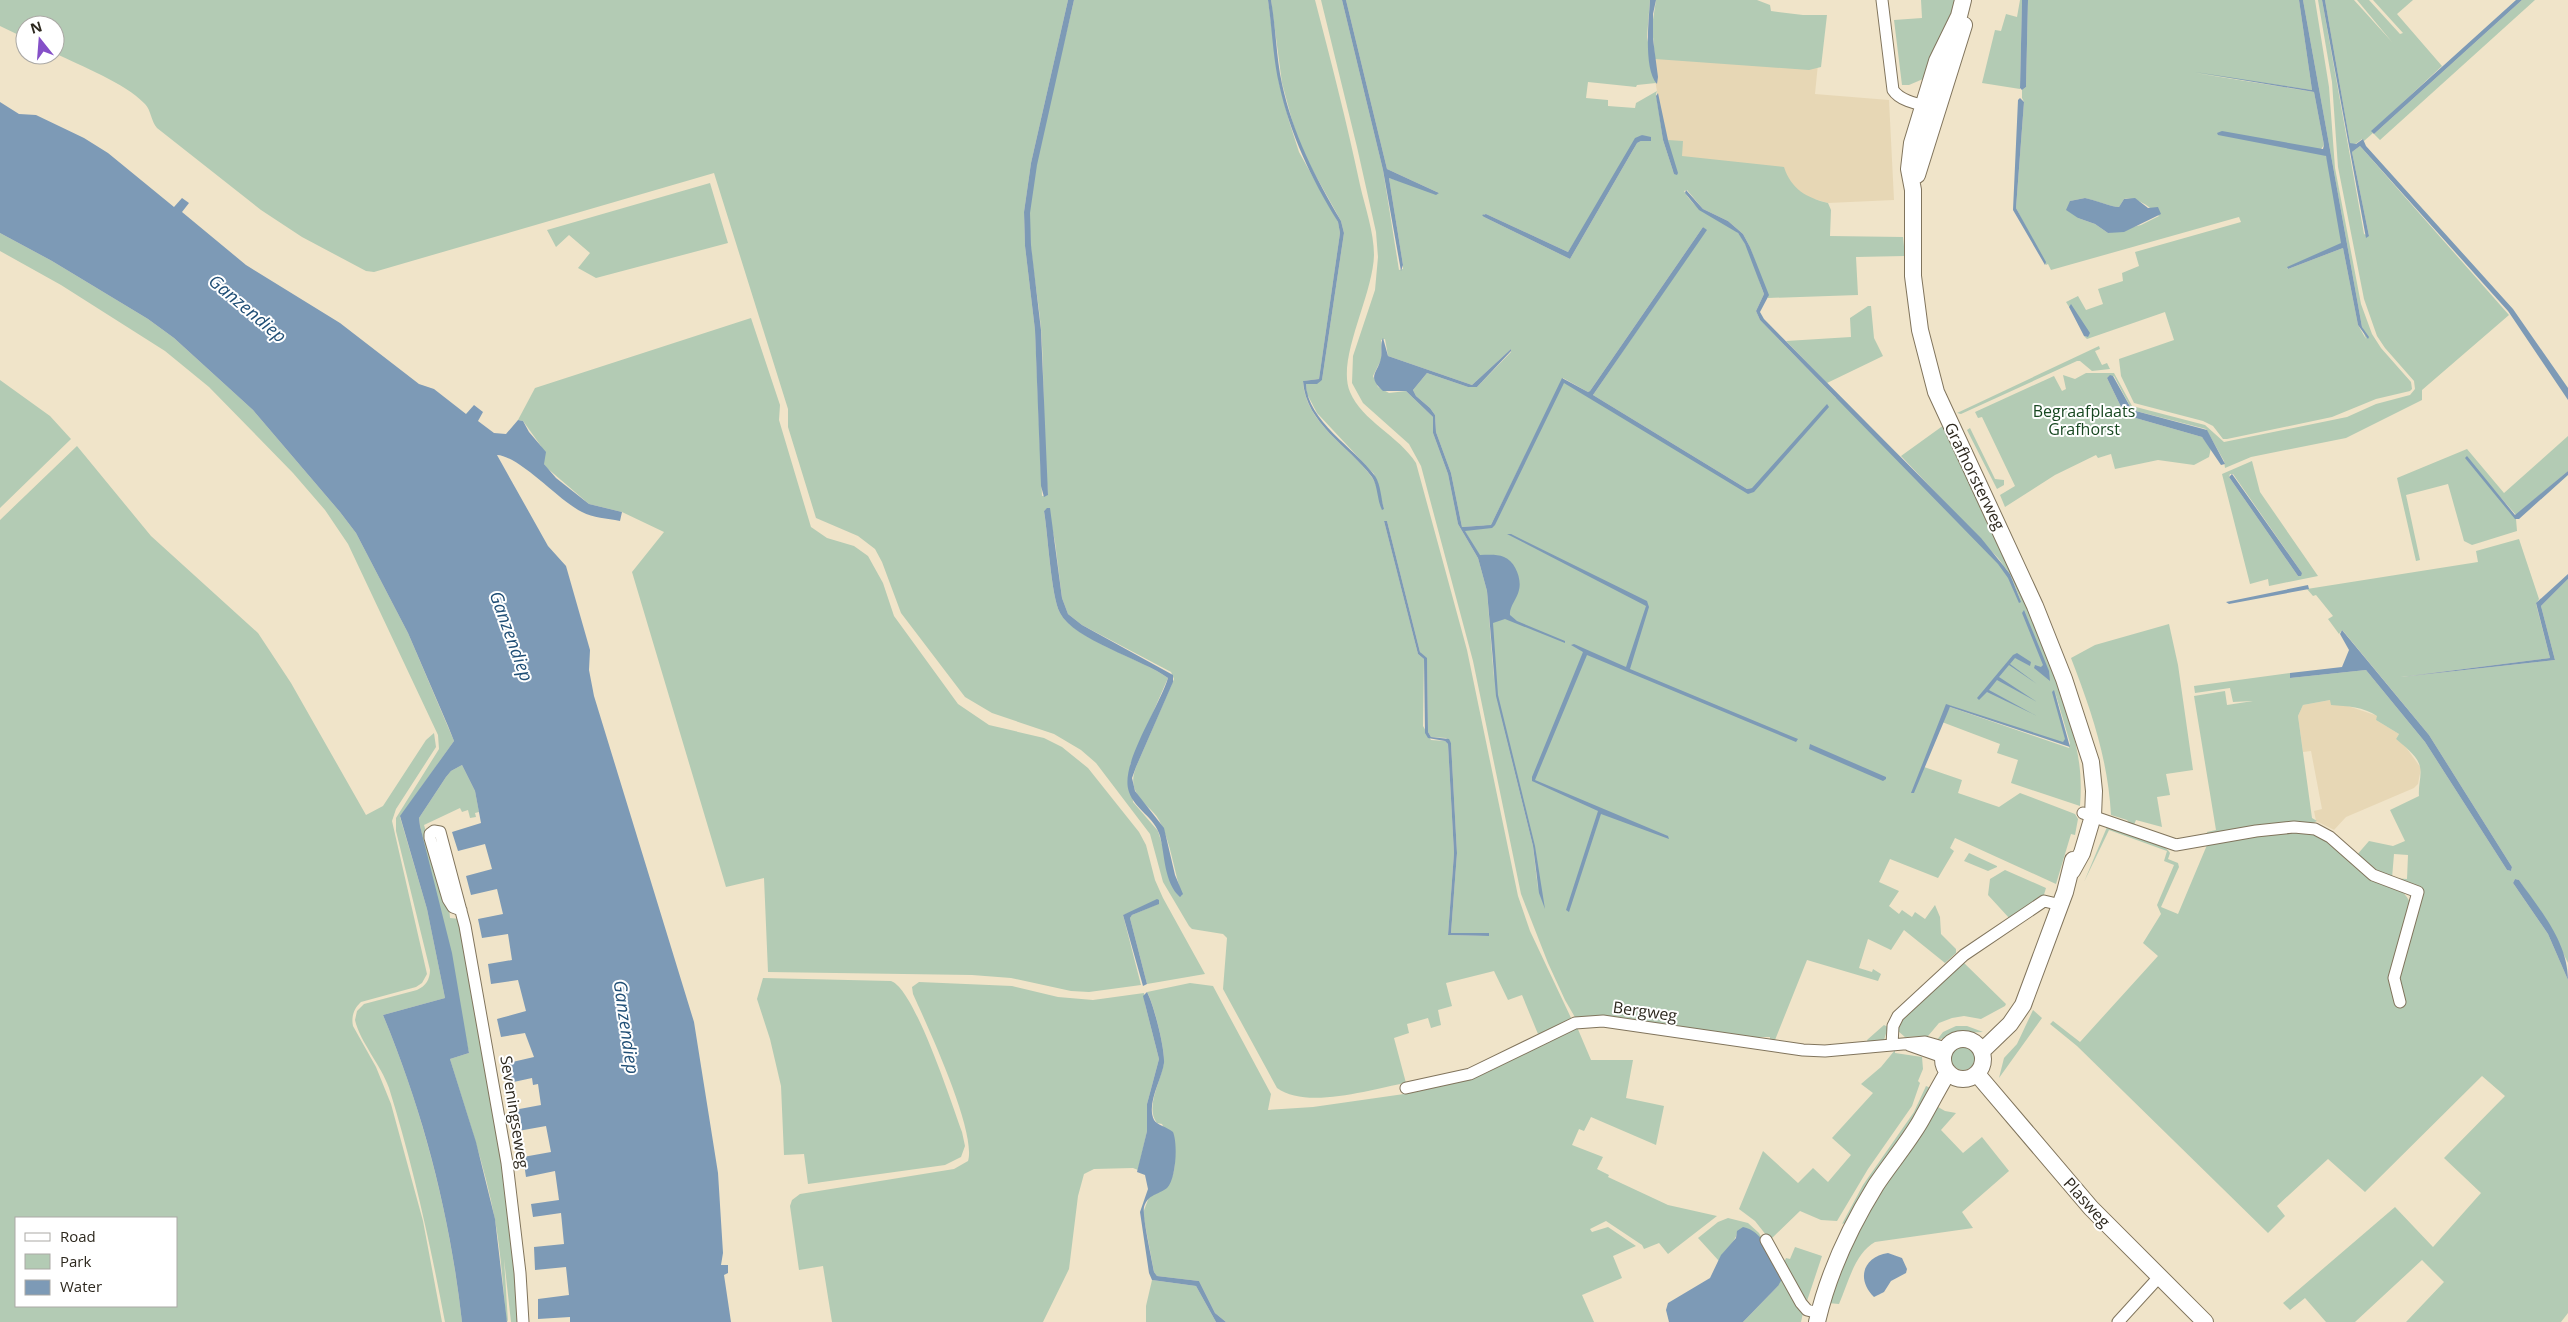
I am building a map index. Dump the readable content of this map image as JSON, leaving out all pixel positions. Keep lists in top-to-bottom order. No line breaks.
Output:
{"streets":{"main road":["Grafhorsterweg","Plasweg"],"street":["Bergweg","Seveningseweg"]},"crossings":[["Grafhorsterweg","Bergweg"],["Grafhorsterweg","Plasweg"],["Bergweg","Plasweg"]],"water":["Ganzendiep"],"parks":["Begraafplaats Grafhorst"],"legend":["Road","Park","Water"],"north":"top"}
